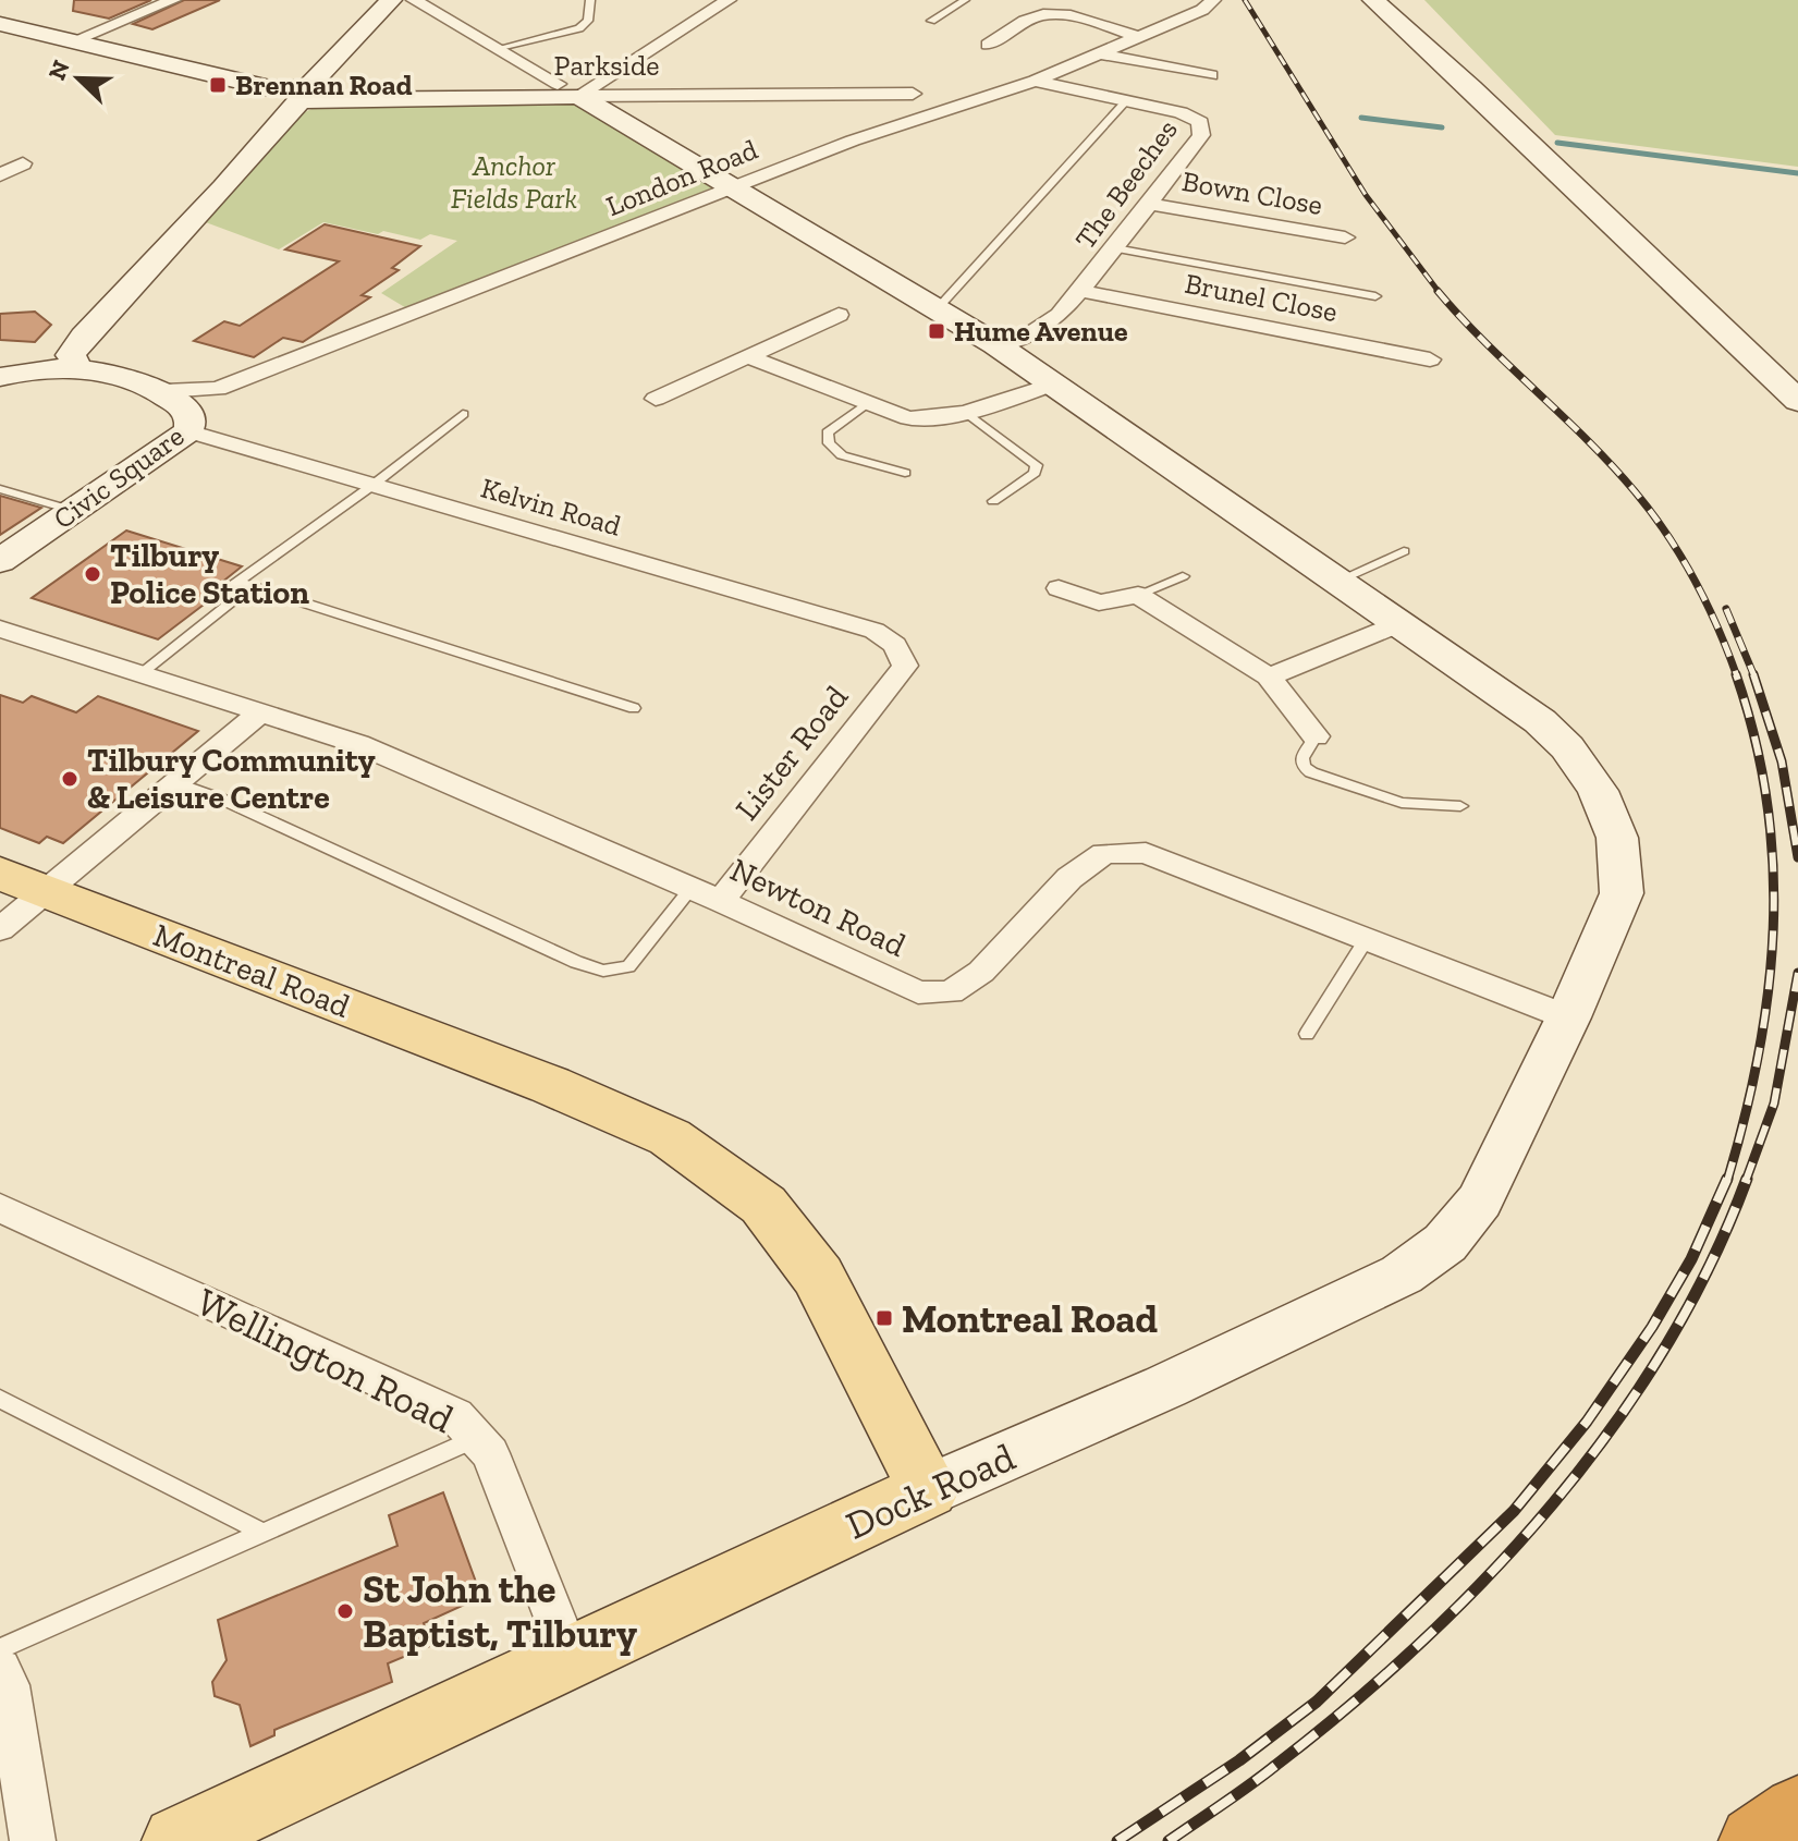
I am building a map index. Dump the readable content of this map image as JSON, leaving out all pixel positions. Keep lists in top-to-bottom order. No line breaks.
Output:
{"streets":{"main road":["Montreal Road","Dock Road"],"street":["Parkside","London Road","The Beeches","Bown Close","Brunel Close","Civic Square","Kelvin Road","Lister Road","Newton Road","Wellington Road"]},"crossings":[["London Road","The Beeches"],["London Road","Civic Square"],["The Beeches","Bown Close"],["The Beeches","Brunel Close"],["Civic Square","Kelvin Road"],["Kelvin Road","Lister Road"],["Lister Road","Newton Road"],["Newton Road","Dock Road"],["Montreal Road","Dock Road"],["Wellington Road","Dock Road"]],"parks":["Anchor Fields Park"],"places":{"transit":["Brennan Road","Hume Avenue","Montreal Road"],"other":["Tilbury Police Station","Tilbury Community & Leisure Centre","St John the Baptist, Tilbury"]},"north":"top left"}
